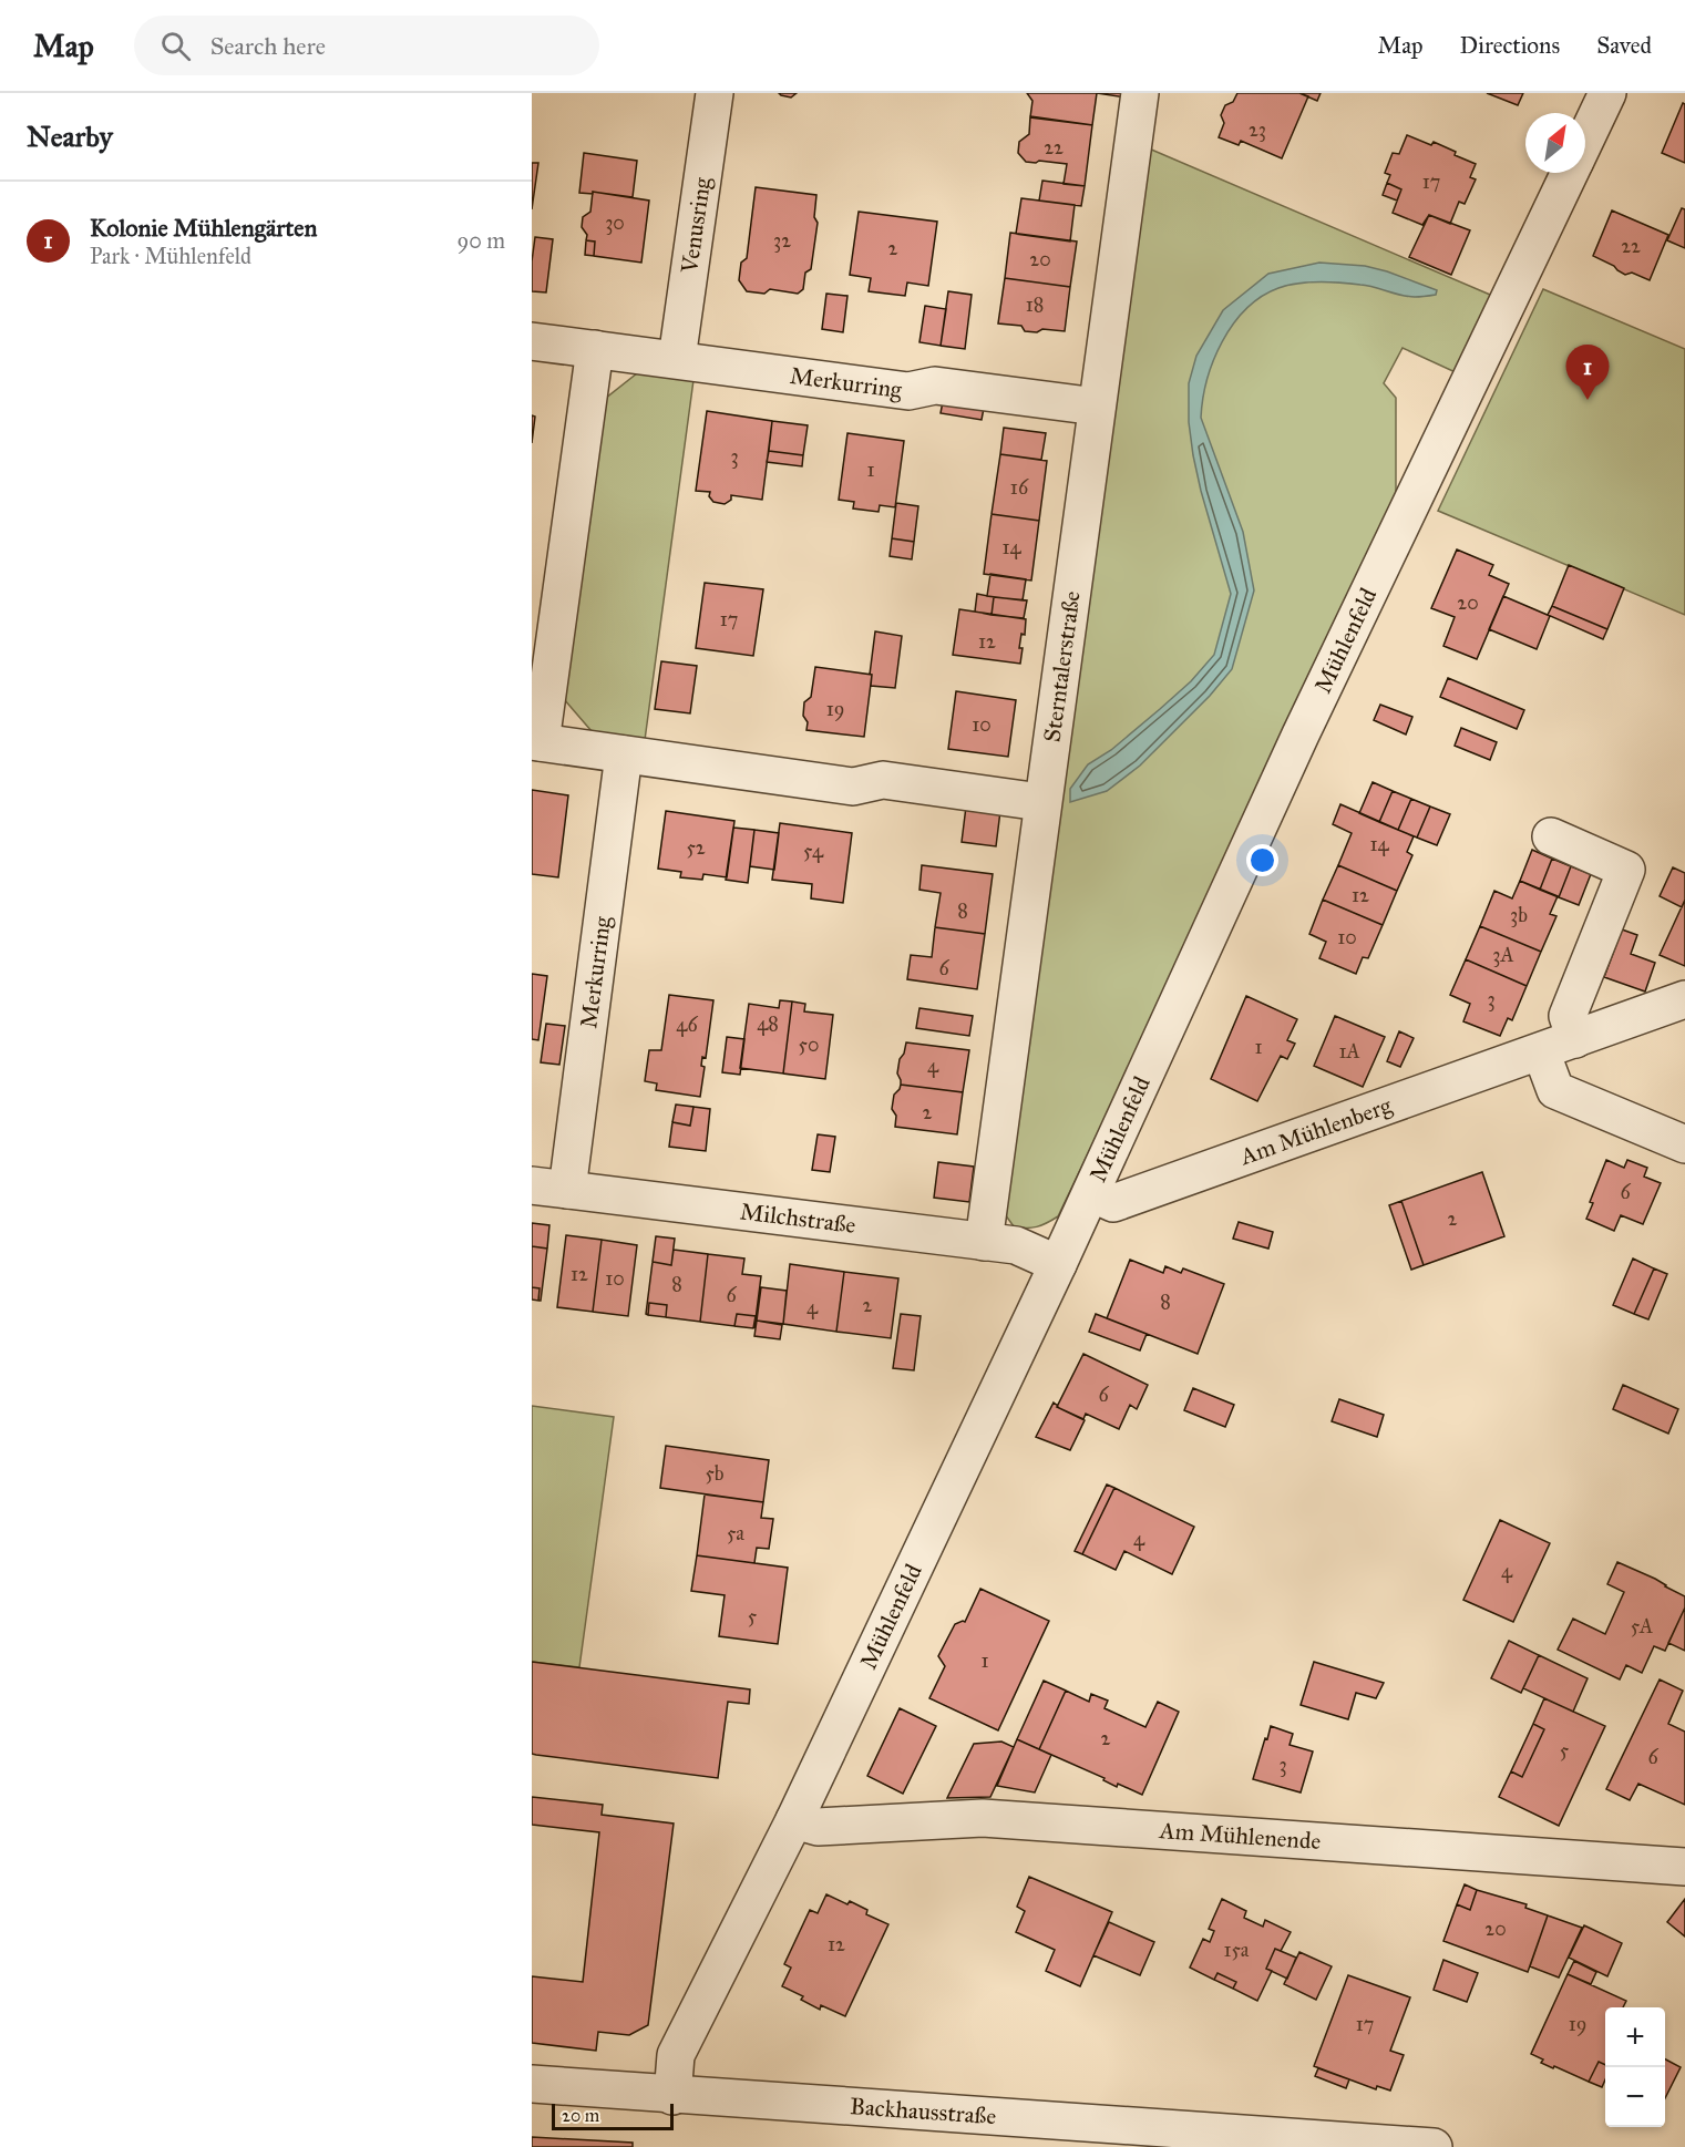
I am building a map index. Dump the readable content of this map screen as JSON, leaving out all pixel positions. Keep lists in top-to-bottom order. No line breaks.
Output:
{"streets":{"street":["Venusring","Merkurring","Mühlenfeld","Sterntalerstraße","Am Mühlenberg","Milchstraße","Am Mühlenende","Backhausstraße"]},"crossings":[["Venusring","Merkurring"],["Merkurring","Sterntalerstraße"],["Merkurring","Milchstraße"],["Mühlenfeld","Am Mühlenberg"],["Mühlenfeld","Milchstraße"],["Mühlenfeld","Am Mühlenende"],["Mühlenfeld","Backhausstraße"],["Sterntalerstraße","Milchstraße"]],"house_numbers":["23","22","17","30","32","22","2","20","18","3","1","16","14","20","17","12","19","10","14","52","54","12","8","3b","10","3A","6","3","48","46","50","1","1A","4","2","6","2","12","10","8","6","8","2","4","6","5b","5a","4","4","5","5A","1","2","5","6","3","20","12","15a","17","19"],"scale_bar":"20 m","north":"top right","page":{"header":"Map","search":"Search here","nav":["Map","Directions","Saved"],"heading":"Nearby","list":[{"mark":"1","name":"Kolonie Mühlengärten","note":"Park · Mühlenfeld","value":"90 m"}],"pins":"1","map_buttons":["+","−"],"scale":"20 m"}}
